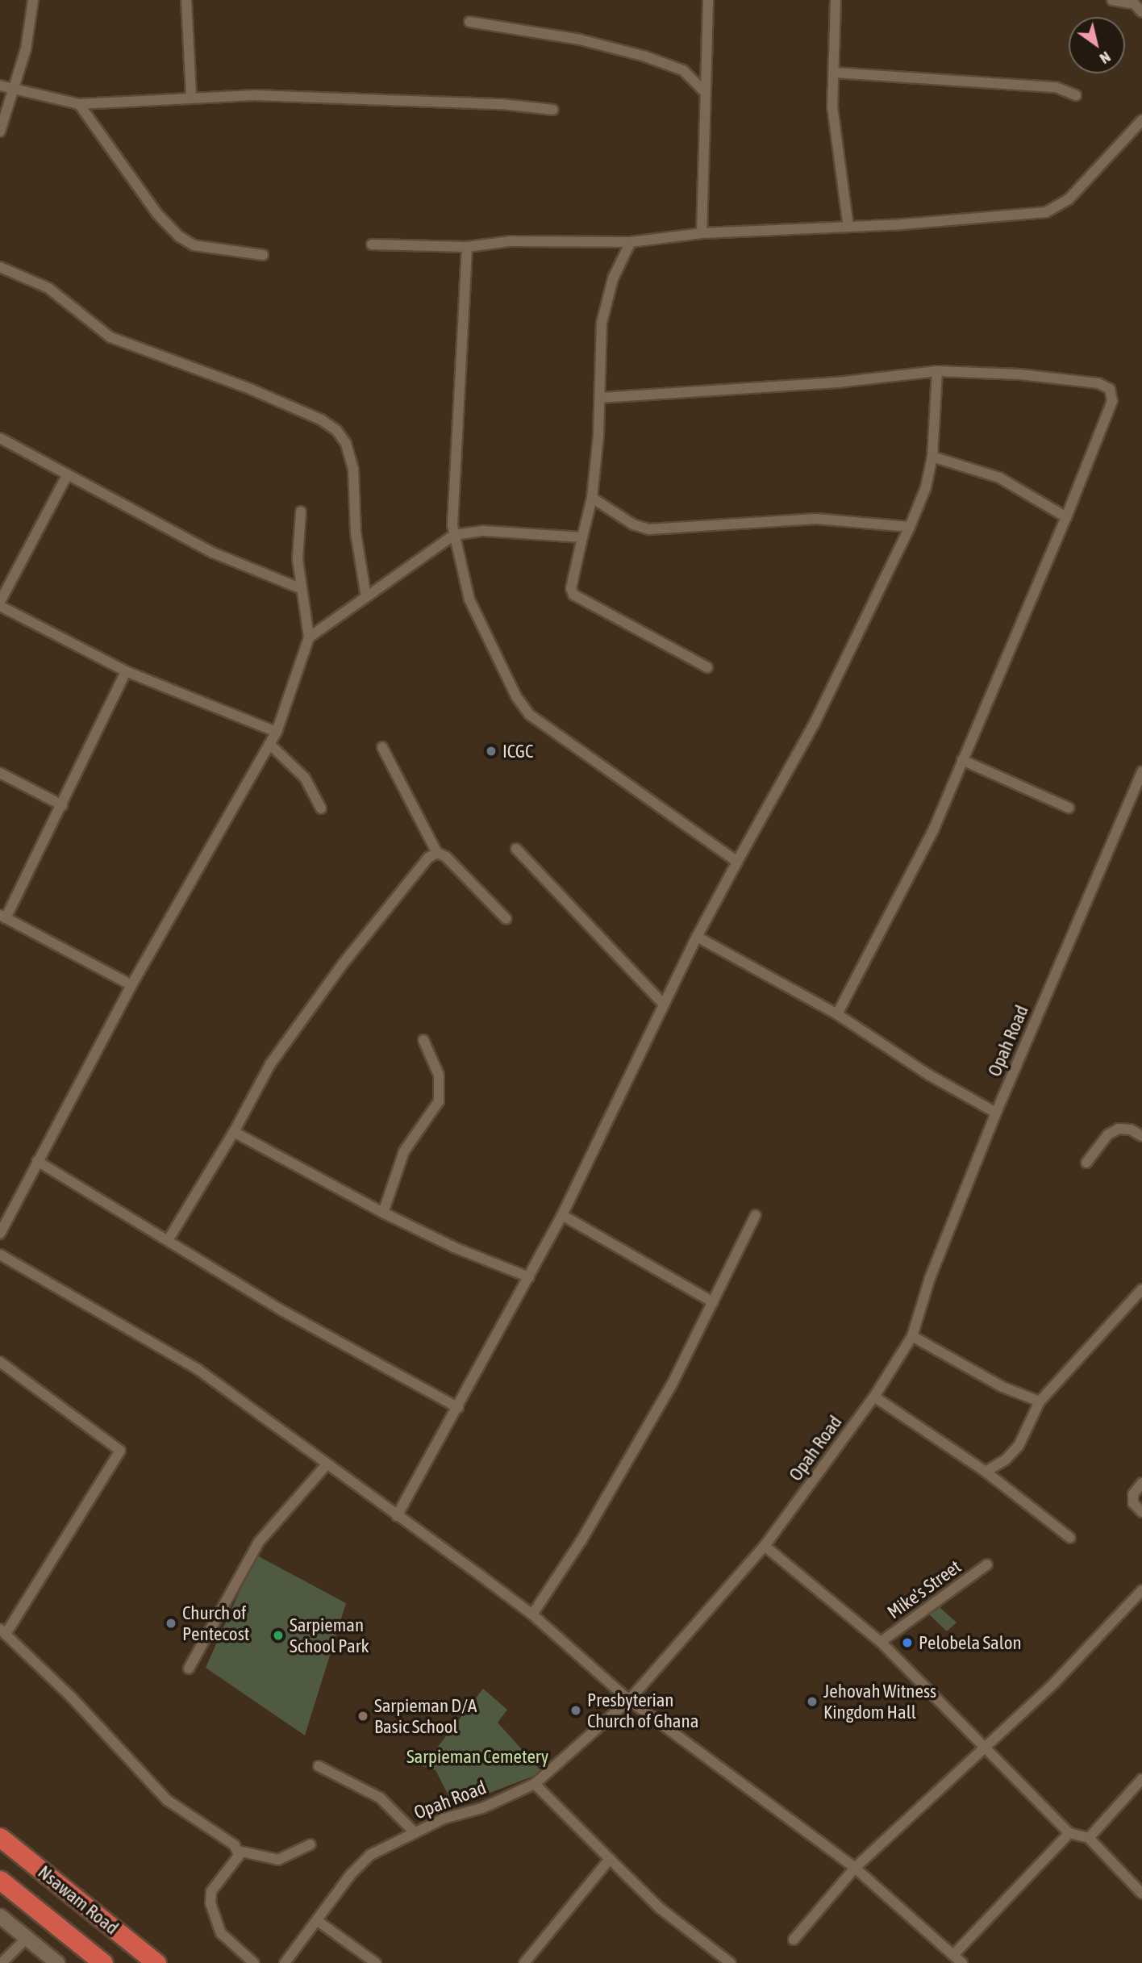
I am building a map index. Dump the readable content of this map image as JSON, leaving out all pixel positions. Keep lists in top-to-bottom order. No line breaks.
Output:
{"streets":{"highway":["Nsawam Road"],"street":["Opah Road","Mike's Street"]},"parks":["Sarpieman Cemetery"],"places":["ICGC","Church of Pentecost","Sarpieman School Park","Pelobela Salon","Jehovah Witness Kingdom Hall","Presbyterian Church of Ghana","Sarpieman D/A Basic School"],"north":"bottom right"}
